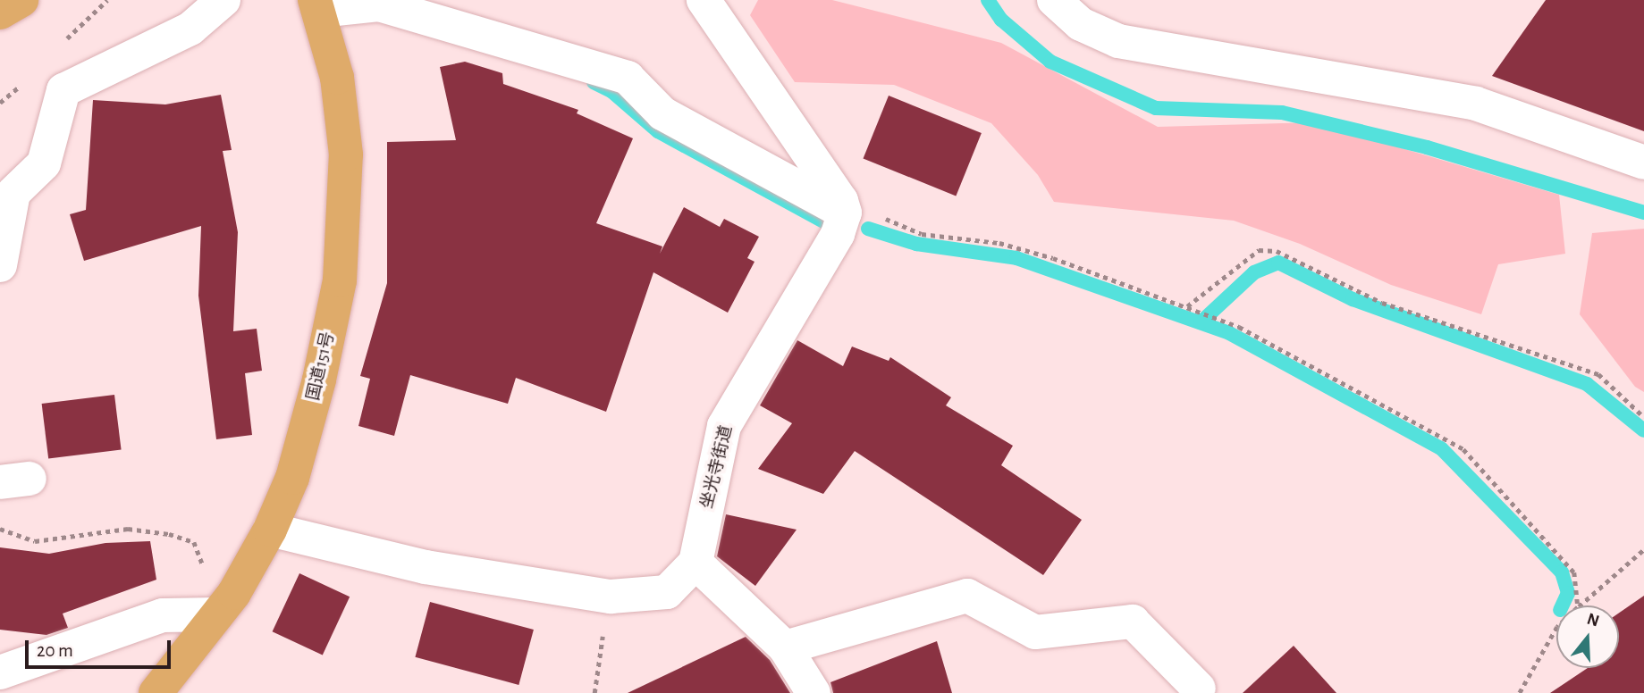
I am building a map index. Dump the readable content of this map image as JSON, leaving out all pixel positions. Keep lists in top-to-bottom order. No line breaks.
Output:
{"streets":{"highway":["国道151号"],"street":["坐光寺街道"]},"scale_bar":"20 m","north":"top"}
